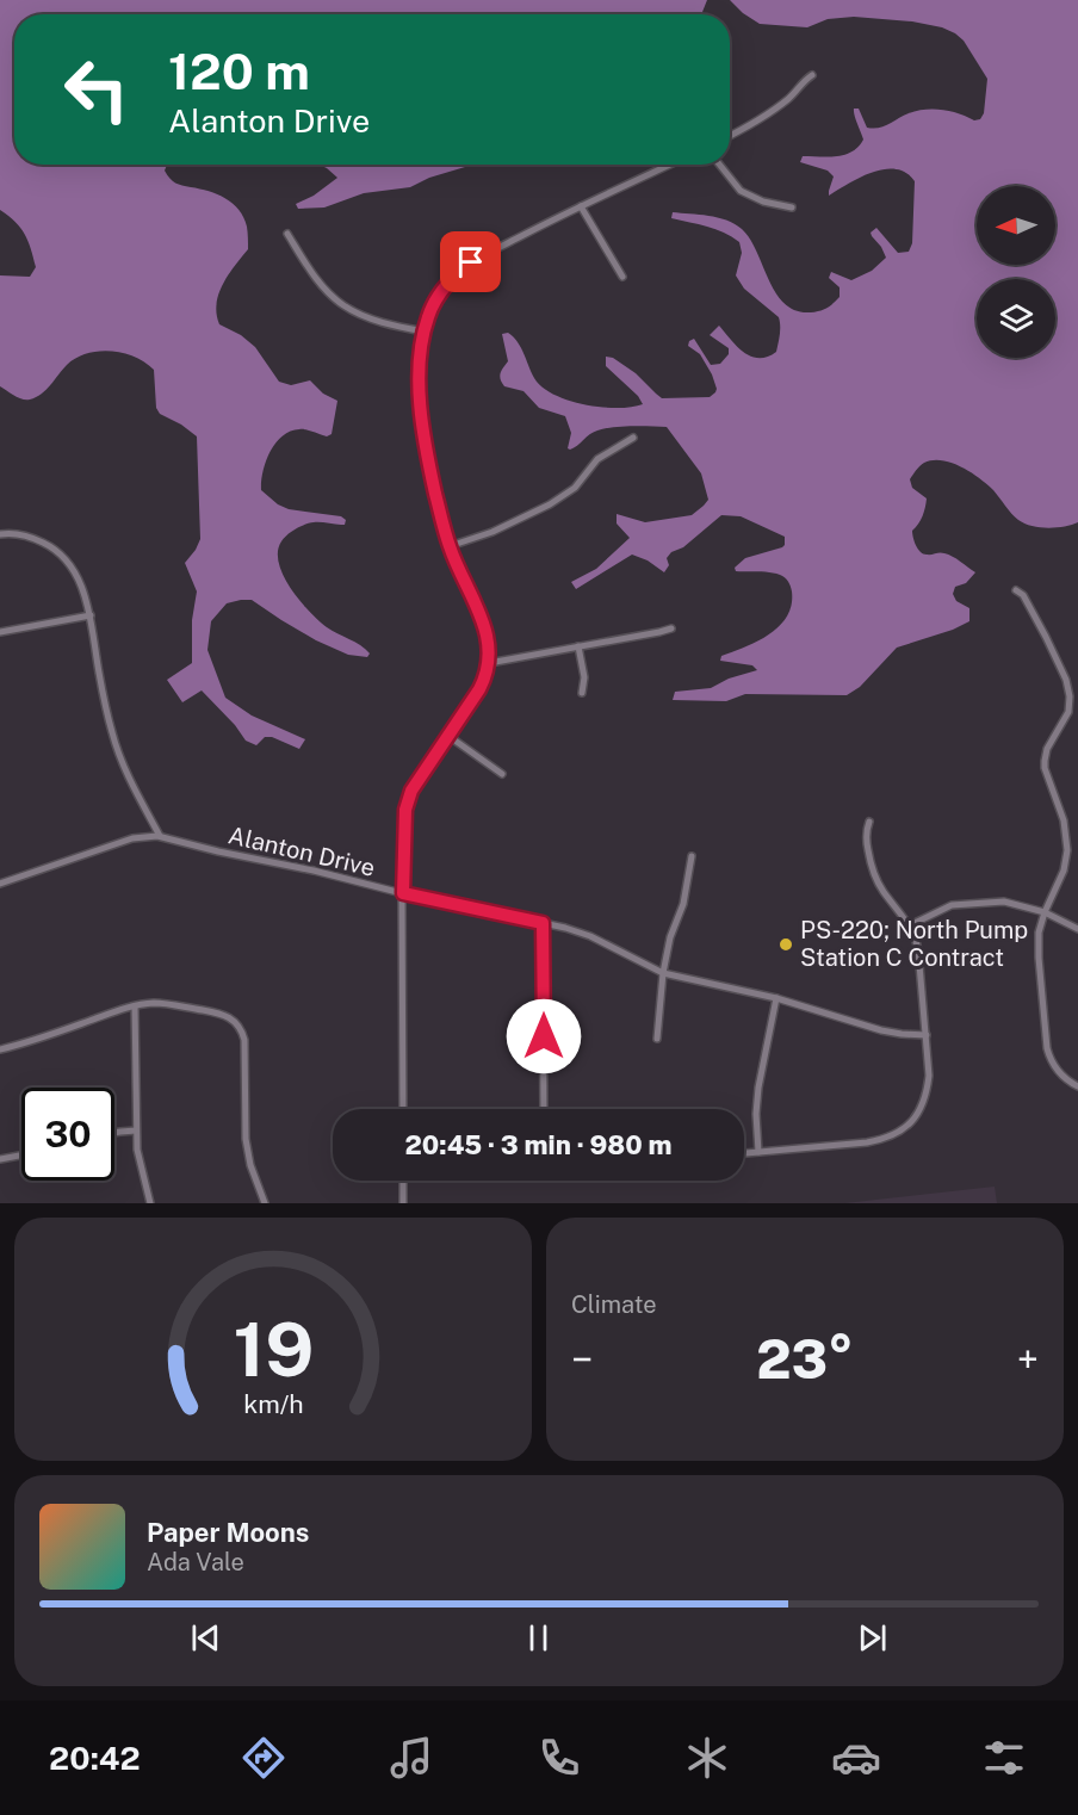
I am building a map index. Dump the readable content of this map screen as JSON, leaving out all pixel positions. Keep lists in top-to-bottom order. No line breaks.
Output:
{"streets":{"street":["Alanton Drive"]},"places":["PS-220; North Pump Station C Contract"],"north":"left","page":{"turn":["120 m","Alanton Drive"],"limit":"30","trip":"20:45 · 3 min · 980 m","tile":"Climate","heat":["−","23°","+"],"song":["Paper Moons","Ada Vale"],"tabs":"20:42","gauge":["19","km/h"]}}
